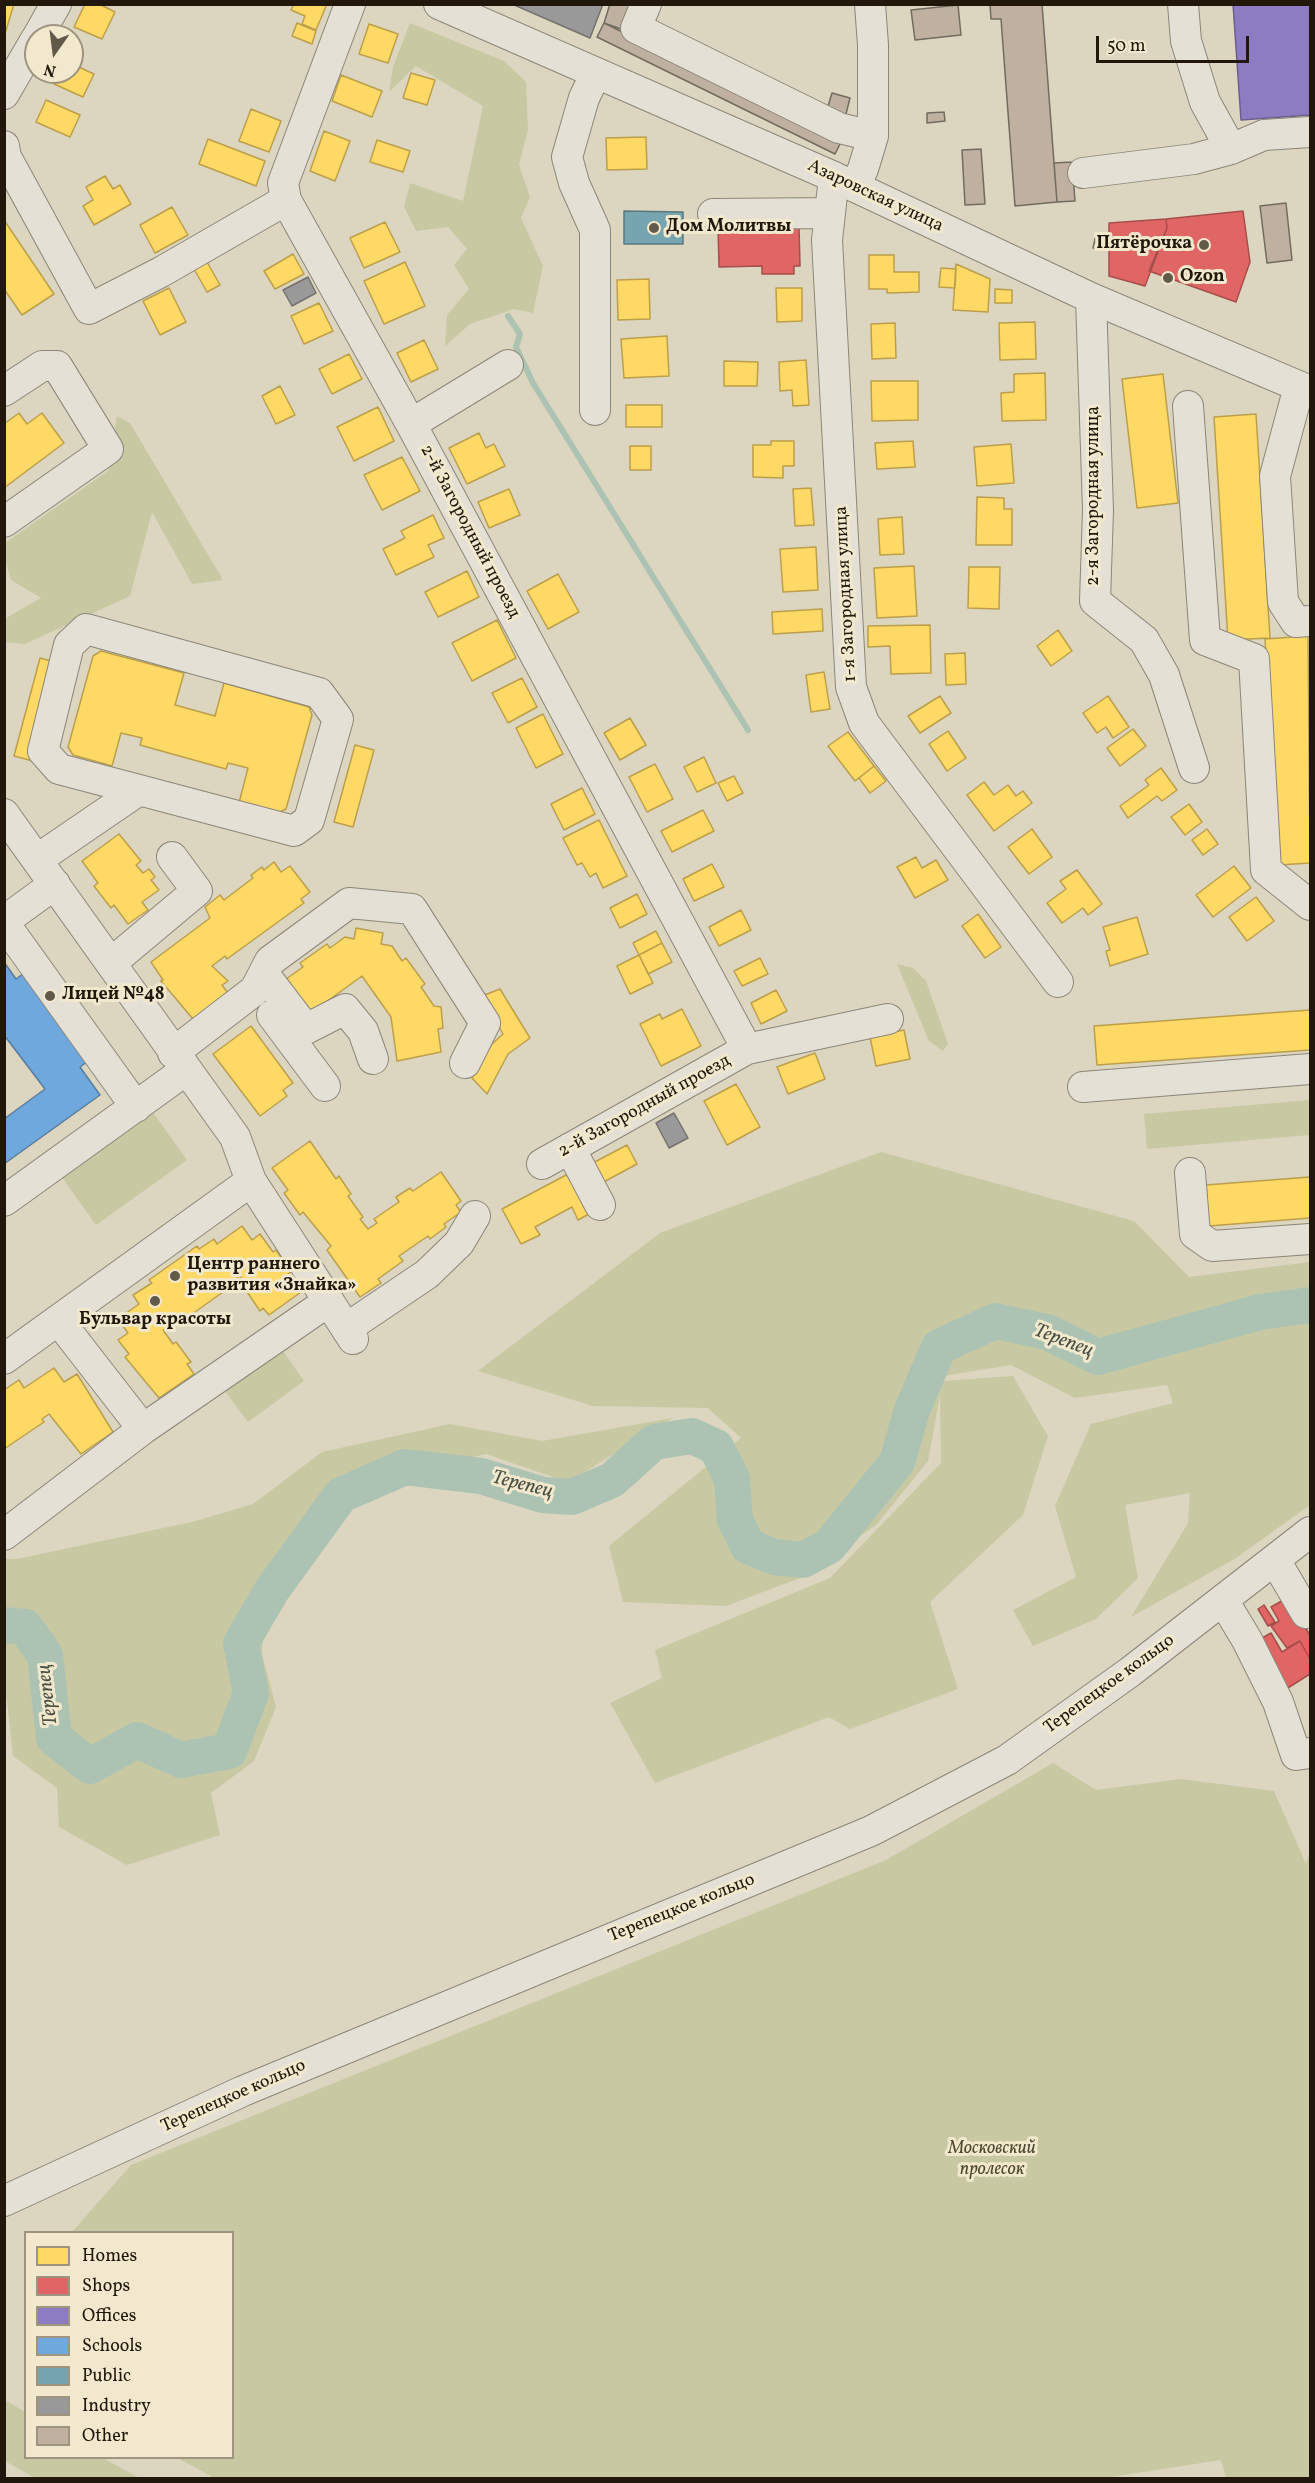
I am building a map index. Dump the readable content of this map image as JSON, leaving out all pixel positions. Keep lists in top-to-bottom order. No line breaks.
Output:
{"streets":{"street":["Азаровская улица","2-я Загородная улица","2-й Загородный проезд","1-я Загородная улица","Терепецкое кольцо"]},"crossings":[["Азаровская улица","2-я Загородная улица"],["Азаровская улица","1-я Загородная улица"]],"water":["Терепец"],"parks":["Московский пролесок"],"places":["Дом Молитвы","Пятёрочка","Ozon","Лицей №48","Центр раннего развития «Знайка»","Бульвар красоты"],"legend":["Homes","Shops","Offices","Schools","Public","Industry","Other"],"scale_bar":"50 m","north":"bottom"}
